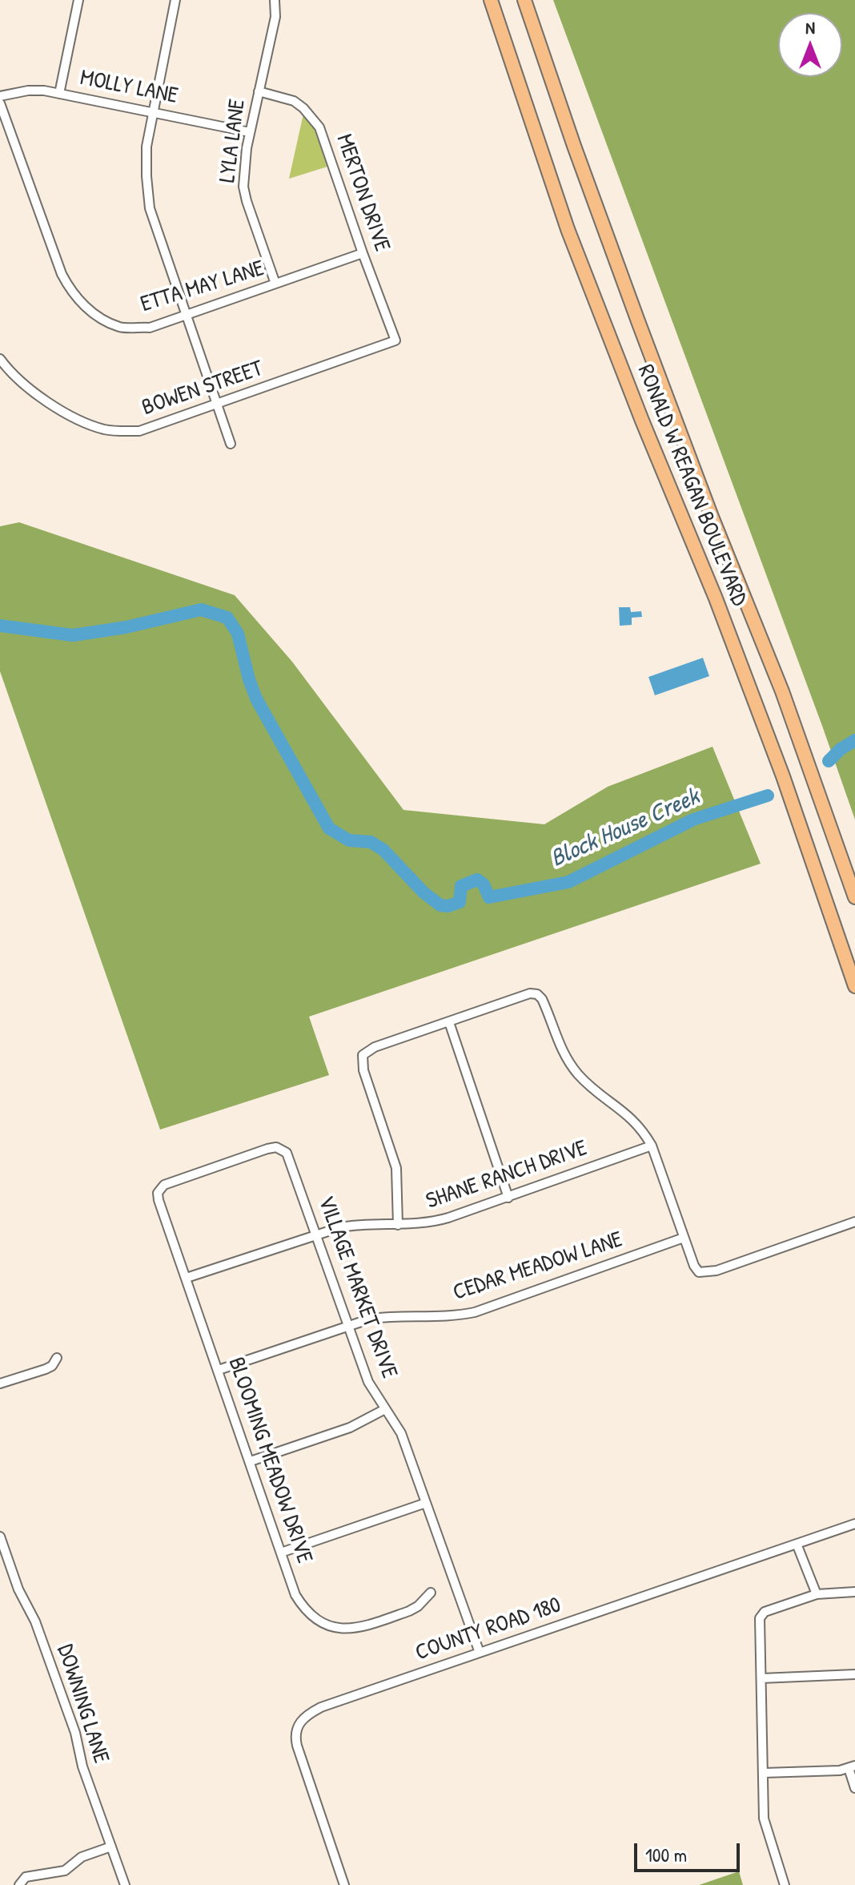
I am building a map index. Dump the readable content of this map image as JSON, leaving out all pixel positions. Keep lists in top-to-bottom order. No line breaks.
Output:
{"streets":{"main road":["RONALD W REAGAN BOULEVARD"],"street":["MOLLY LANE","LYLA LANE","MERTON DRIVE","ETTA MAY LANE","BOWEN STREET","SHANE RANCH DRIVE","CEDAR MEADOW LANE","VILLAGE MARKET DRIVE","BLOOMING MEADOW DRIVE","COUNTY ROAD 180","DOWNING LANE"]},"crossings":[["MOLLY LANE","LYLA LANE"],["LYLA LANE","MERTON DRIVE"],["LYLA LANE","ETTA MAY LANE"],["MERTON DRIVE","ETTA MAY LANE"],["MERTON DRIVE","BOWEN STREET"],["SHANE RANCH DRIVE","VILLAGE MARKET DRIVE"],["SHANE RANCH DRIVE","BLOOMING MEADOW DRIVE"],["CEDAR MEADOW LANE","VILLAGE MARKET DRIVE"],["CEDAR MEADOW LANE","BLOOMING MEADOW DRIVE"],["VILLAGE MARKET DRIVE","BLOOMING MEADOW DRIVE"],["VILLAGE MARKET DRIVE","COUNTY ROAD 180"]],"water":["Block House Creek"],"scale_bar":"100 m","north":"top"}
